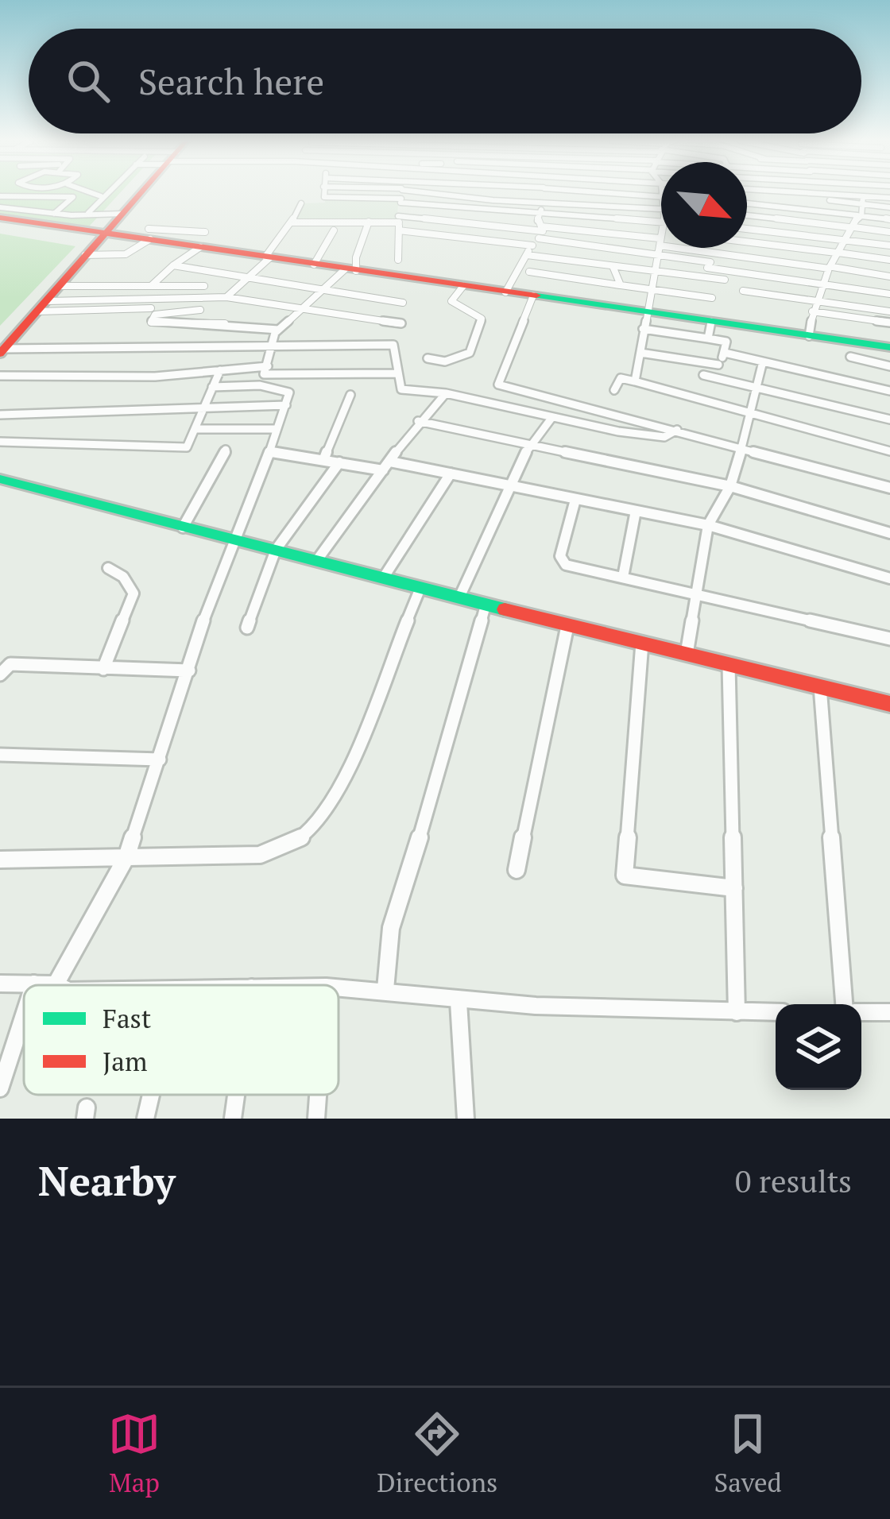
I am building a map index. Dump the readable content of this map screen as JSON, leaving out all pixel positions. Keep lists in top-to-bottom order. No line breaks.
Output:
{"legend":["Fast","Jam"],"north":"bottom right","page":{"search":"Search here","heading":["Nearby","0 results"],"nav":["Map","Directions","Saved"]}}
